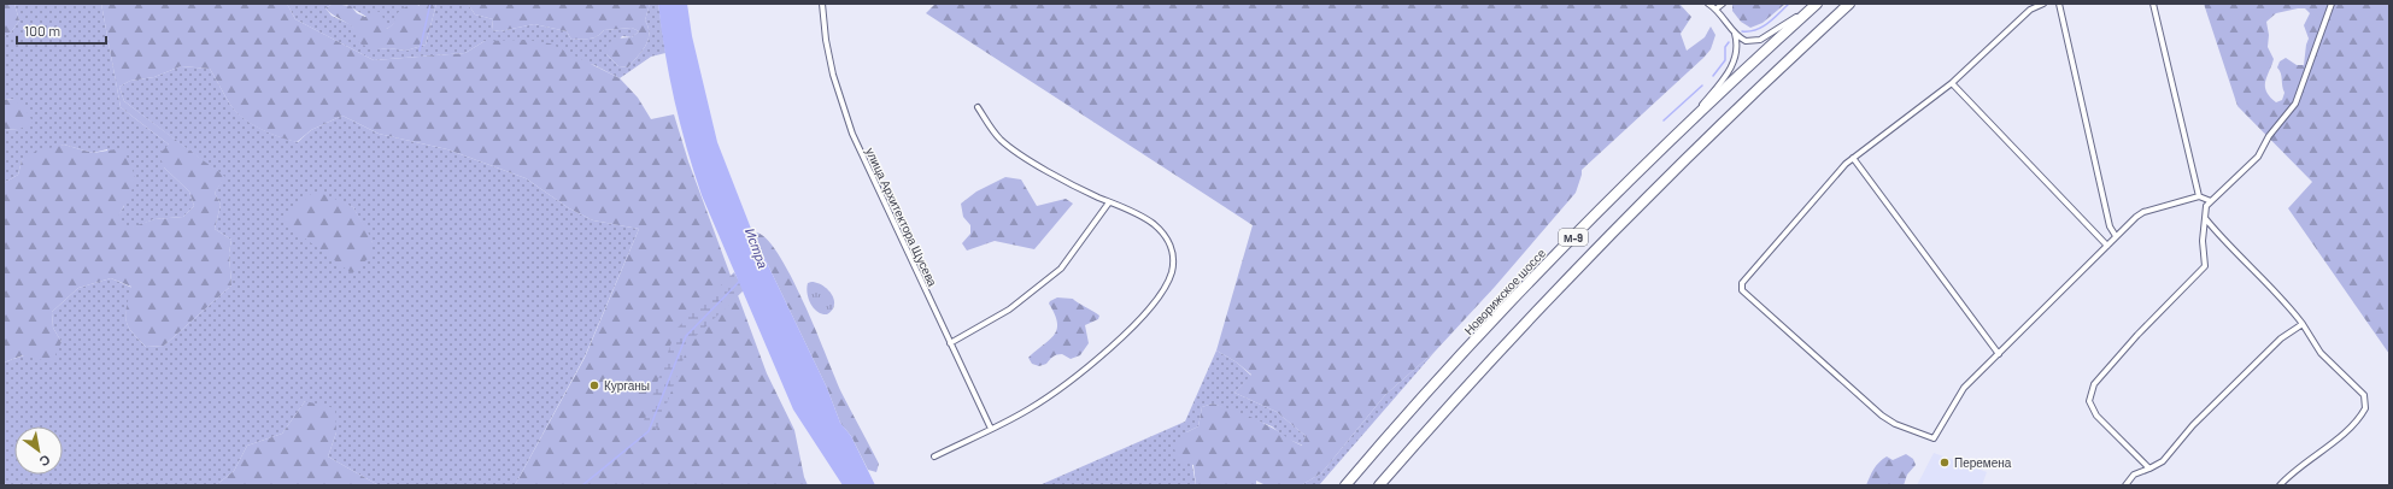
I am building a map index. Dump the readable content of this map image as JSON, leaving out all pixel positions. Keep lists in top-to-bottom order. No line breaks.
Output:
{"streets":{"highway":["М-9","Новорижское шоссе"],"street":["улица Архитектора Щусева"]},"water":["Истра"],"places":["Курганы","Перемена"],"scale_bar":"100 m","north":"bottom right"}
